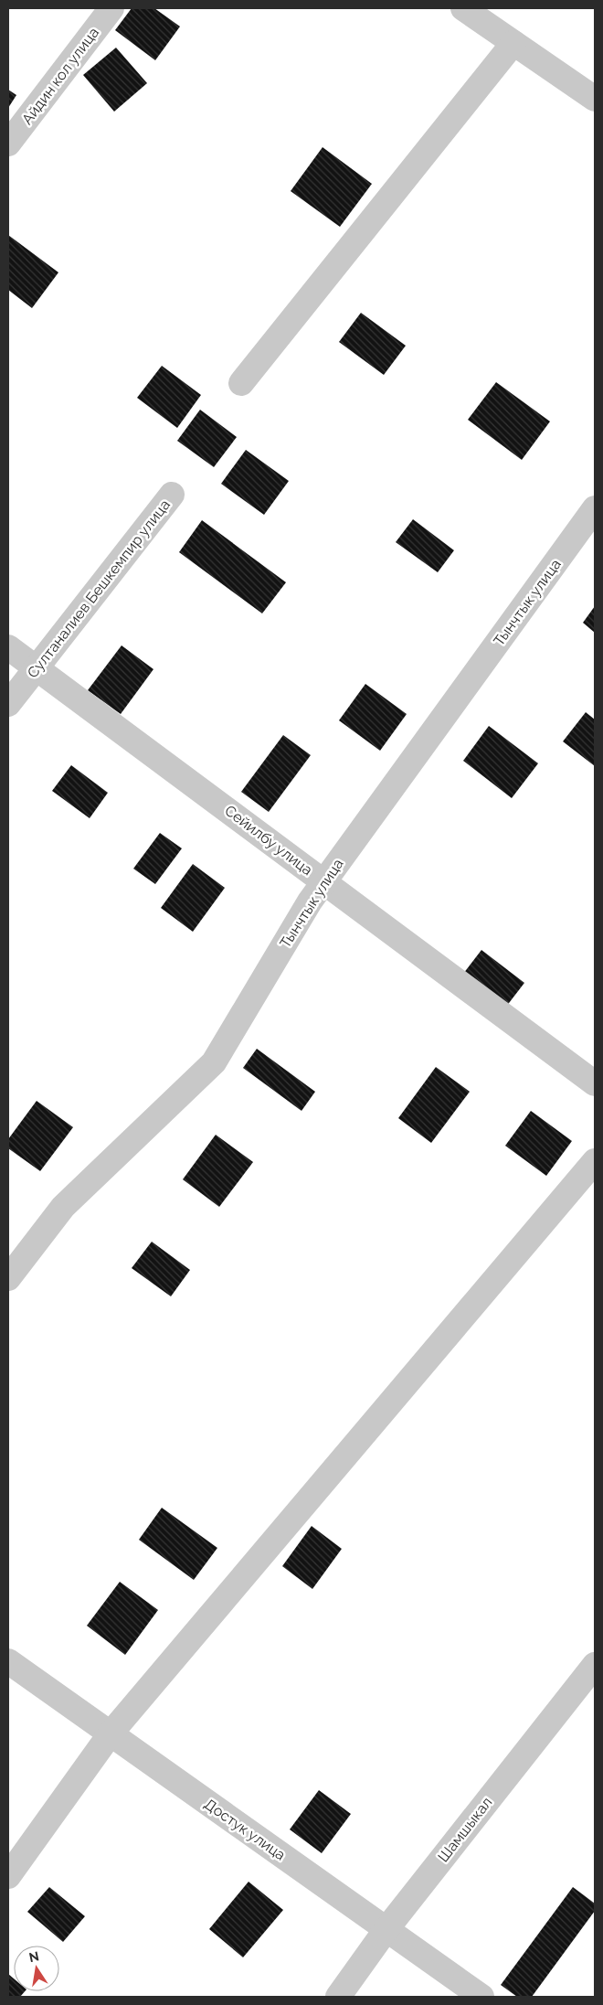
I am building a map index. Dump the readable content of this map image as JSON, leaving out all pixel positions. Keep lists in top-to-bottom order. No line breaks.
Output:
{"streets":{"street":["Айдин кол улица","Султаналиев Бешкемпир улица","Тынчтык улица","Сейилбу улица","Достук улица","Шамшыкал"]},"crossings":[["Султаналиев Бешкемпир улица","Сейилбу улица"],["Тынчтык улица","Сейилбу улица"],["Достук улица","Шамшыкал"]],"north":"top"}
